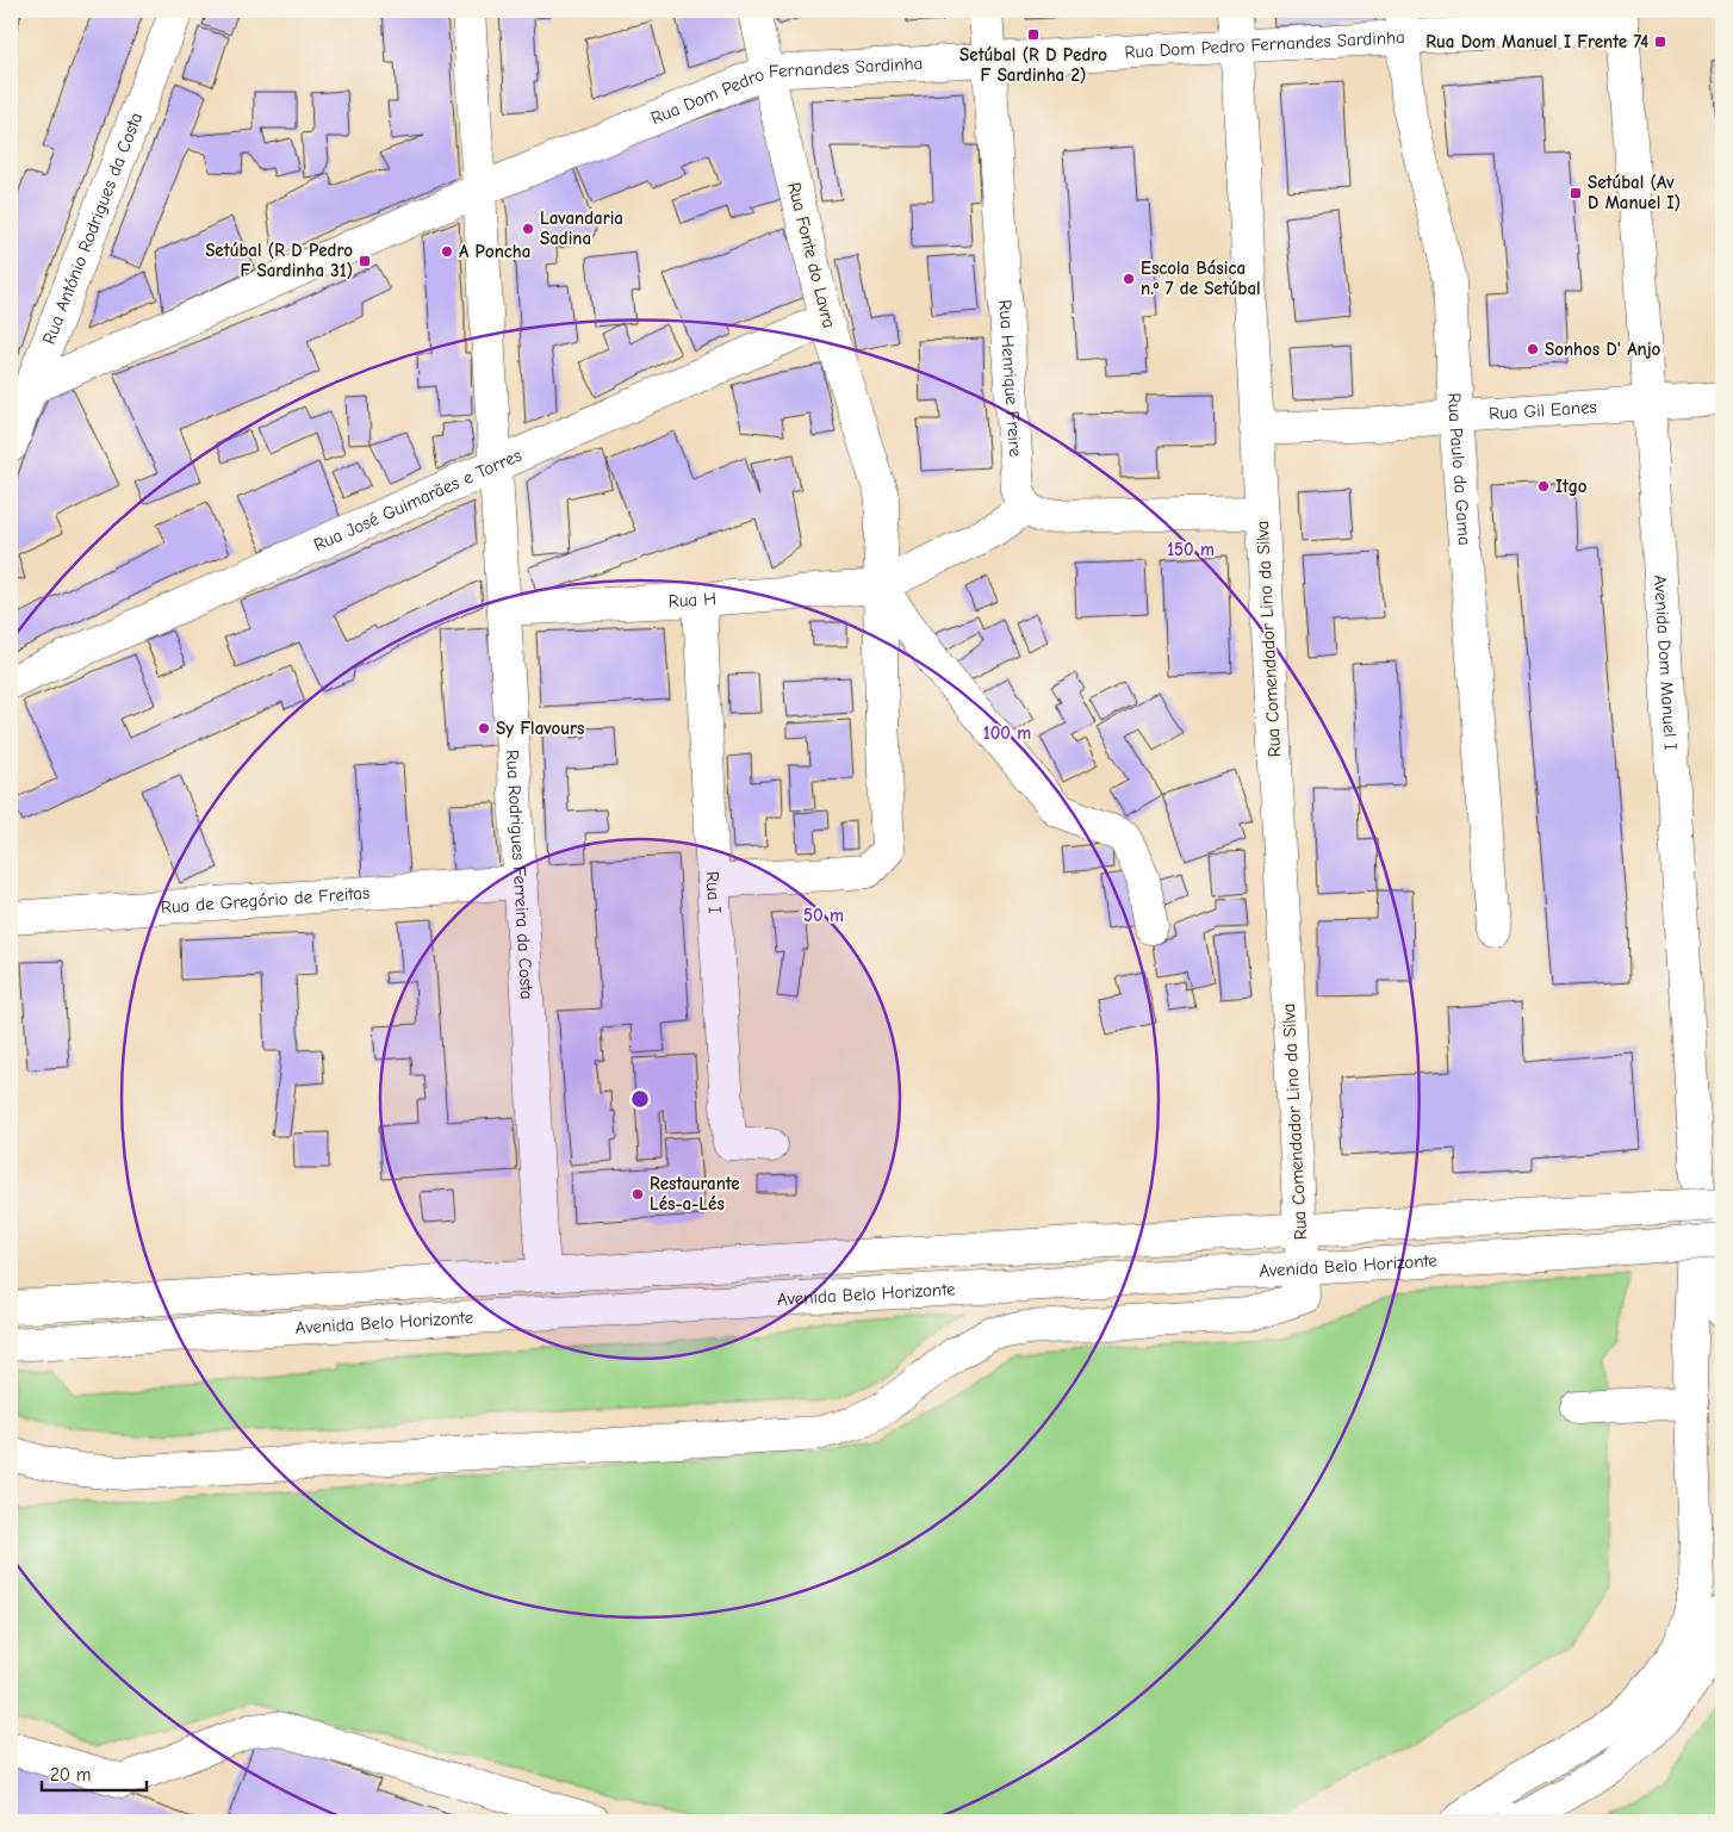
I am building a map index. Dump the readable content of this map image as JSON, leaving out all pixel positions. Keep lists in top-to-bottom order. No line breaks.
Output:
{"streets":{"street":["Rua Dom Pedro Fernandes Sardinha","Rua António Rodrigues da Costa","Rua Fonte do Lavra","Rua Henrique Freire","Rua Gil Eanes","Rua Paulo da Gama","Rua José Guimarães e Torres","Rua H","Rua Comendador Lino da Silva","Avenida Dom Manuel I","Rua Rodrigues Ferreira da Costa","Rua I","Rua de Gregório de Freitas","Avenida Belo Horizonte"]},"crossings":[["Rua Dom Pedro Fernandes Sardinha","Rua António Rodrigues da Costa"],["Rua Dom Pedro Fernandes Sardinha","Rua Fonte do Lavra"],["Rua Dom Pedro Fernandes Sardinha","Rua Henrique Freire"],["Rua Dom Pedro Fernandes Sardinha","Rua Paulo da Gama"],["Rua Dom Pedro Fernandes Sardinha","Rua Comendador Lino da Silva"],["Rua Dom Pedro Fernandes Sardinha","Avenida Dom Manuel I"],["Rua Dom Pedro Fernandes Sardinha","Rua Rodrigues Ferreira da Costa"],["Rua Fonte do Lavra","Rua José Guimarães e Torres"],["Rua Fonte do Lavra","Rua H"],["Rua Henrique Freire","Rua H"],["Rua Gil Eanes","Rua Paulo da Gama"],["Rua Gil Eanes","Rua Comendador Lino da Silva"],["Rua Gil Eanes","Avenida Dom Manuel I"],["Rua José Guimarães e Torres","Rua Rodrigues Ferreira da Costa"],["Rua H","Rua Rodrigues Ferreira da Costa"],["Rua H","Rua I"],["Rua Comendador Lino da Silva","Avenida Belo Horizonte"],["Rua Rodrigues Ferreira da Costa","Rua de Gregório de Freitas"],["Rua Rodrigues Ferreira da Costa","Avenida Belo Horizonte"]],"places":{"transit":["Setúbal (R D Pedro F Sardinha 2)","Rua Dom Manuel I Frente 74","Setúbal (Av D Manuel I)","Setúbal (R D Pedro F Sardinha 31)"],"other":["Lavandaria Sadina","A Poncha","Escola Básica n.º 7 de Setúbal","Sonhos D' Anjo","Itgo","Sy Flavours","Restaurante Lés-a-Lés"]},"scale_bar":"20 m","rings":["150 m","100 m","50 m"]}
